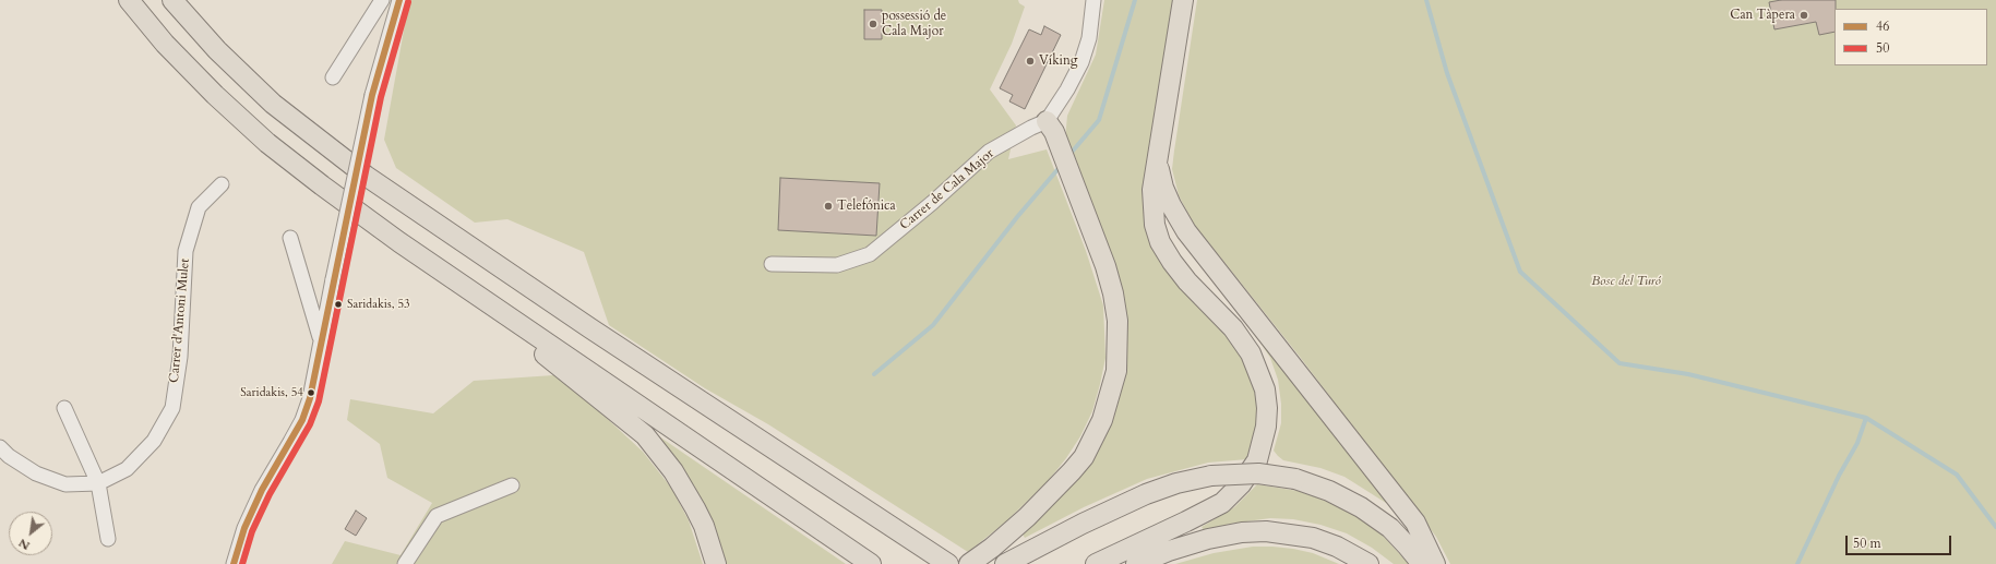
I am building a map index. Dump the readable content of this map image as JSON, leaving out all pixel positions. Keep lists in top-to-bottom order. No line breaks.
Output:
{"streets":{"street":["Carrer de Cala Major","Carrer d'Antoni Mulet"]},"parks":["Bosc del Turó"],"places":["Can Tàpera","possessió de Cala Major","Víking","Telefónica","Saridakis, 53","Saridakis, 54"],"lines":["transit line 46","transit line 50"],"legend":["46","50"],"scale_bar":"50 m","north":"bottom left"}
